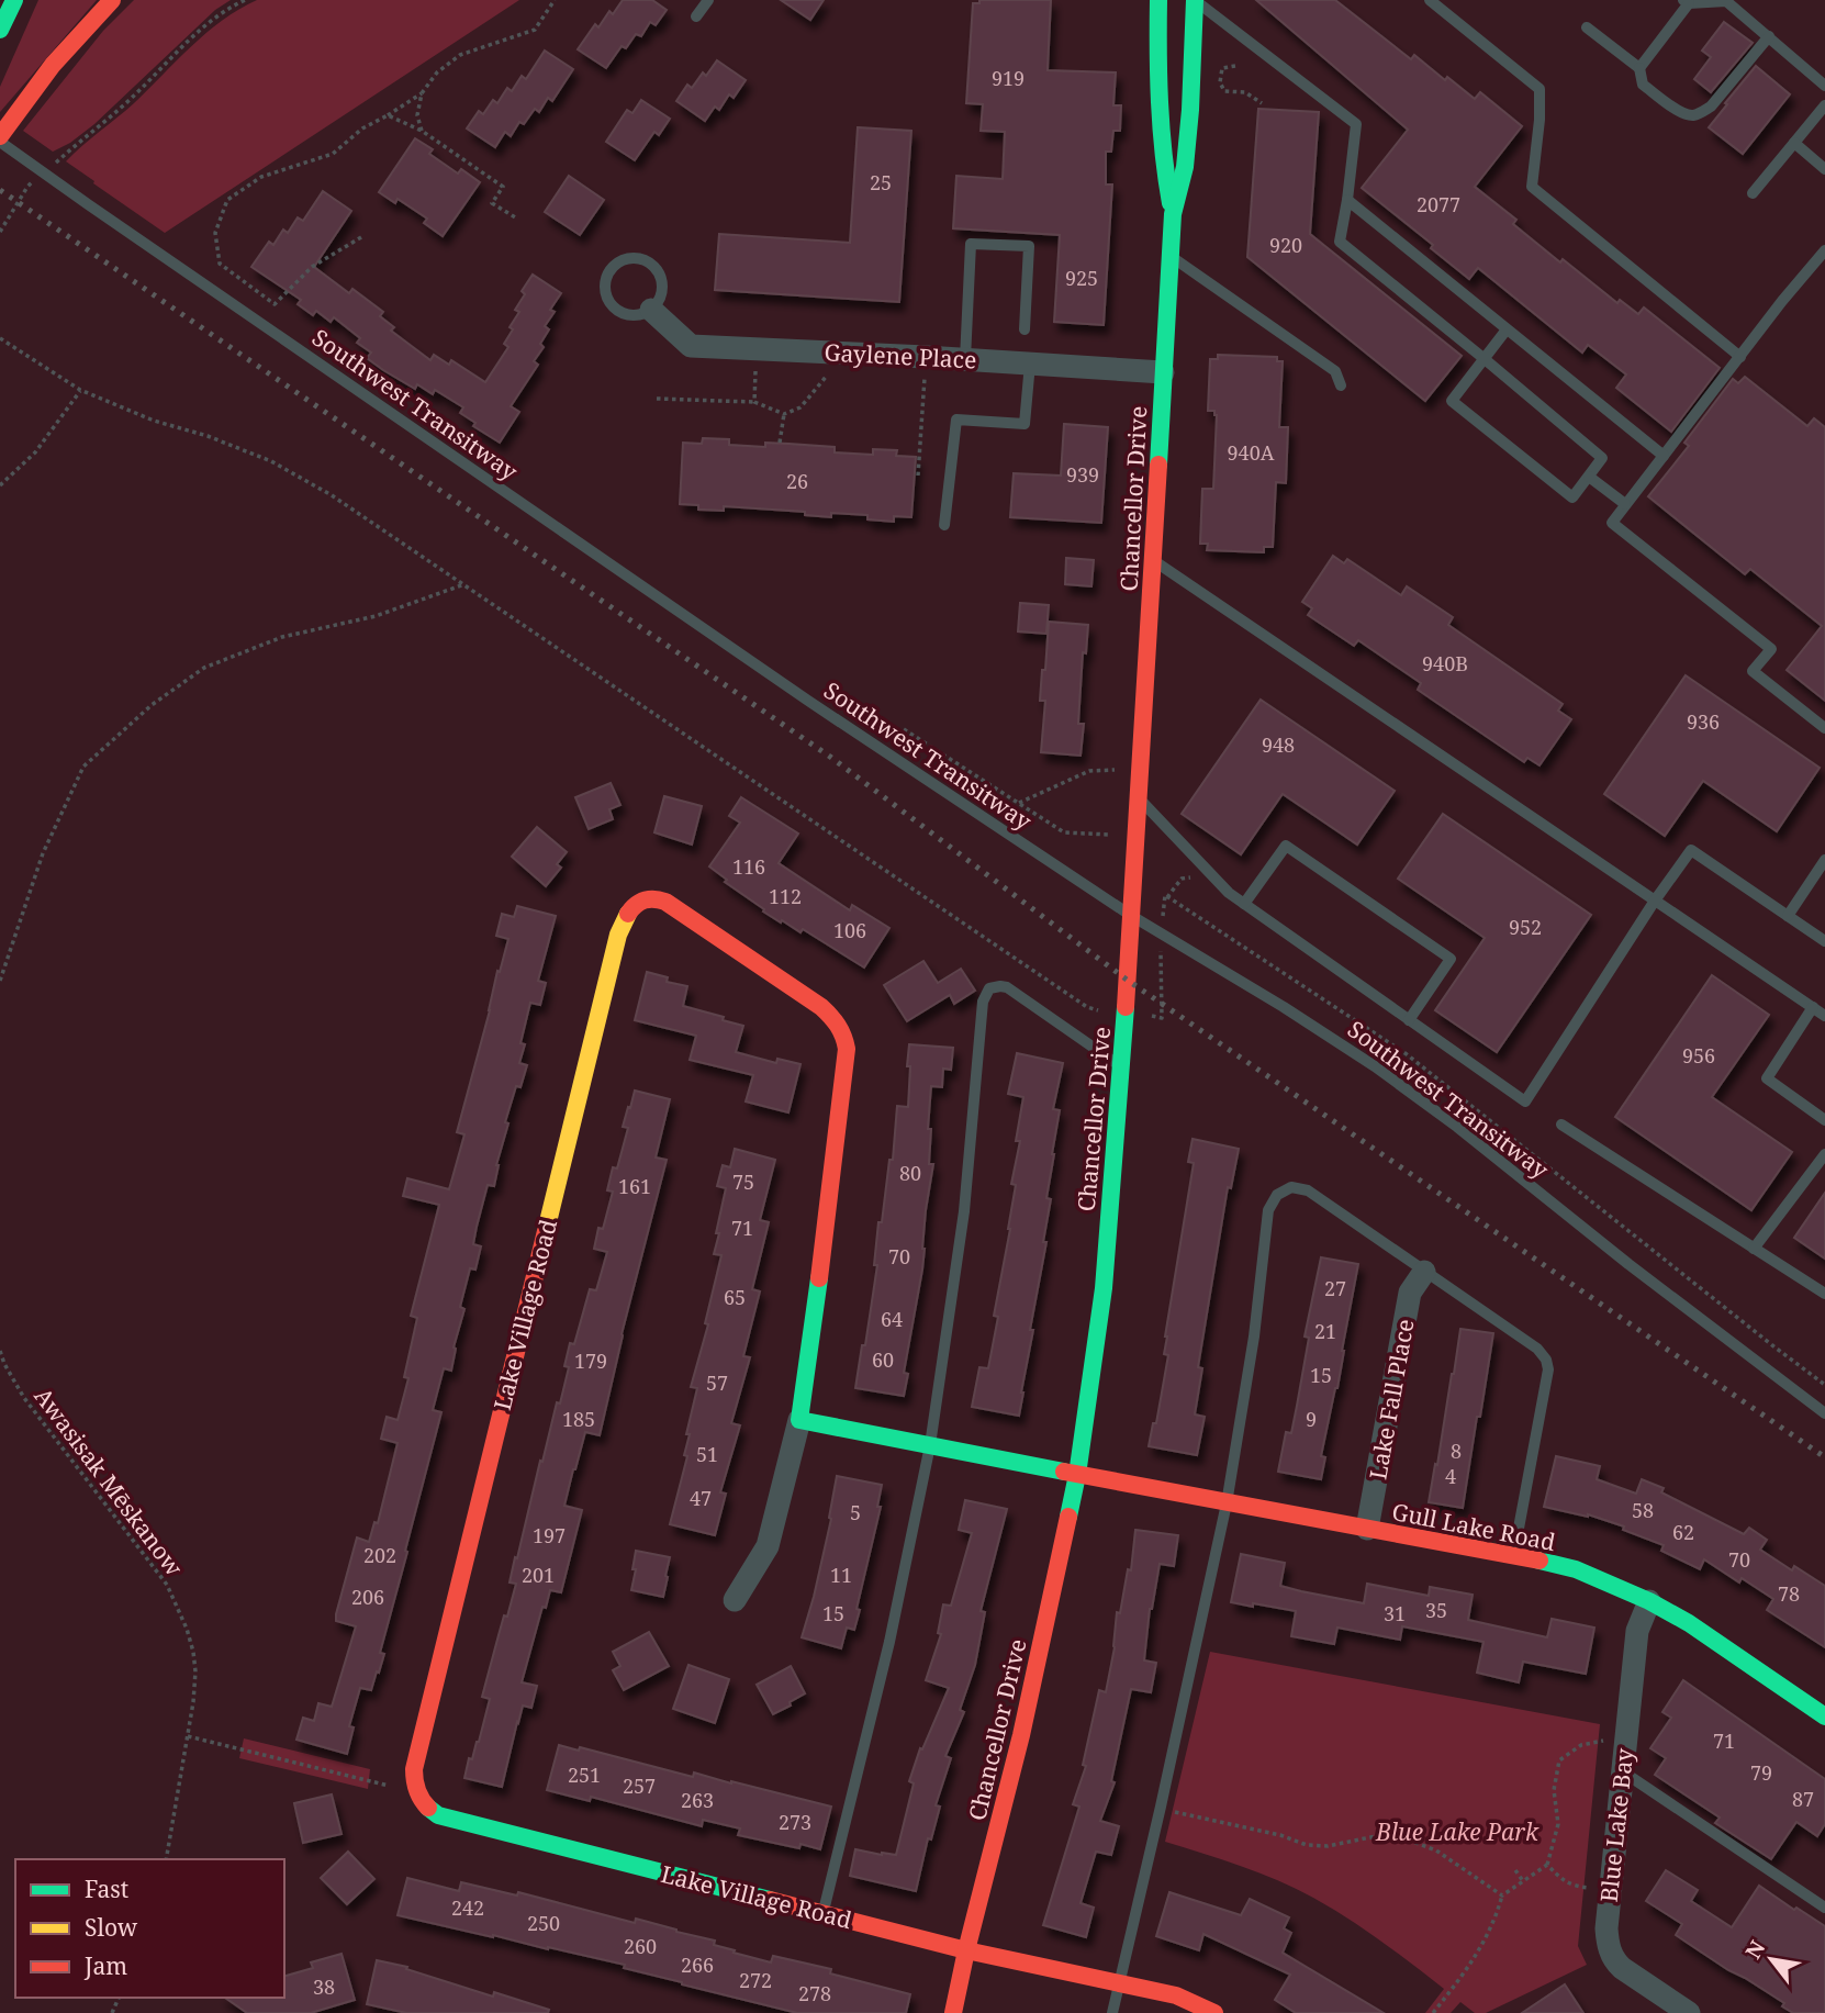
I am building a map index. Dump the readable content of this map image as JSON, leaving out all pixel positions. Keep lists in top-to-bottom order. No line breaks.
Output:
{"streets":{"street":["Gaylene Place","Chancellor Drive","Lake Village Road","Lake Fall Place","Gull Lake Road","Blue Lake Bay"],"lane":["Southwest Transitway"],"path":["Awasisak Mēskanow"]},"crossings":[["Gaylene Place","Chancellor Drive"],["Southwest Transitway","Chancellor Drive"],["Chancellor Drive","Lake Village Road"],["Chancellor Drive","Gull Lake Road"],["Lake Fall Place","Gull Lake Road"],["Gull Lake Road","Blue Lake Bay"]],"parks":["Blue Lake Park"],"house_numbers":["919","25","2077","920","925","940A","939","26","940B","936","948","116","112","952","106","956","80","75","161","71","70","27","65","64","21","60","179","15","57","185","9","8","51","4","47","58","5","62","197","202","70","201","11","78","206","35","15","31","71","79","251","257","87","263","273","242","250","260","266","272","38","278"],"legend":["Fast","Slow","Jam"],"north":"top left"}
